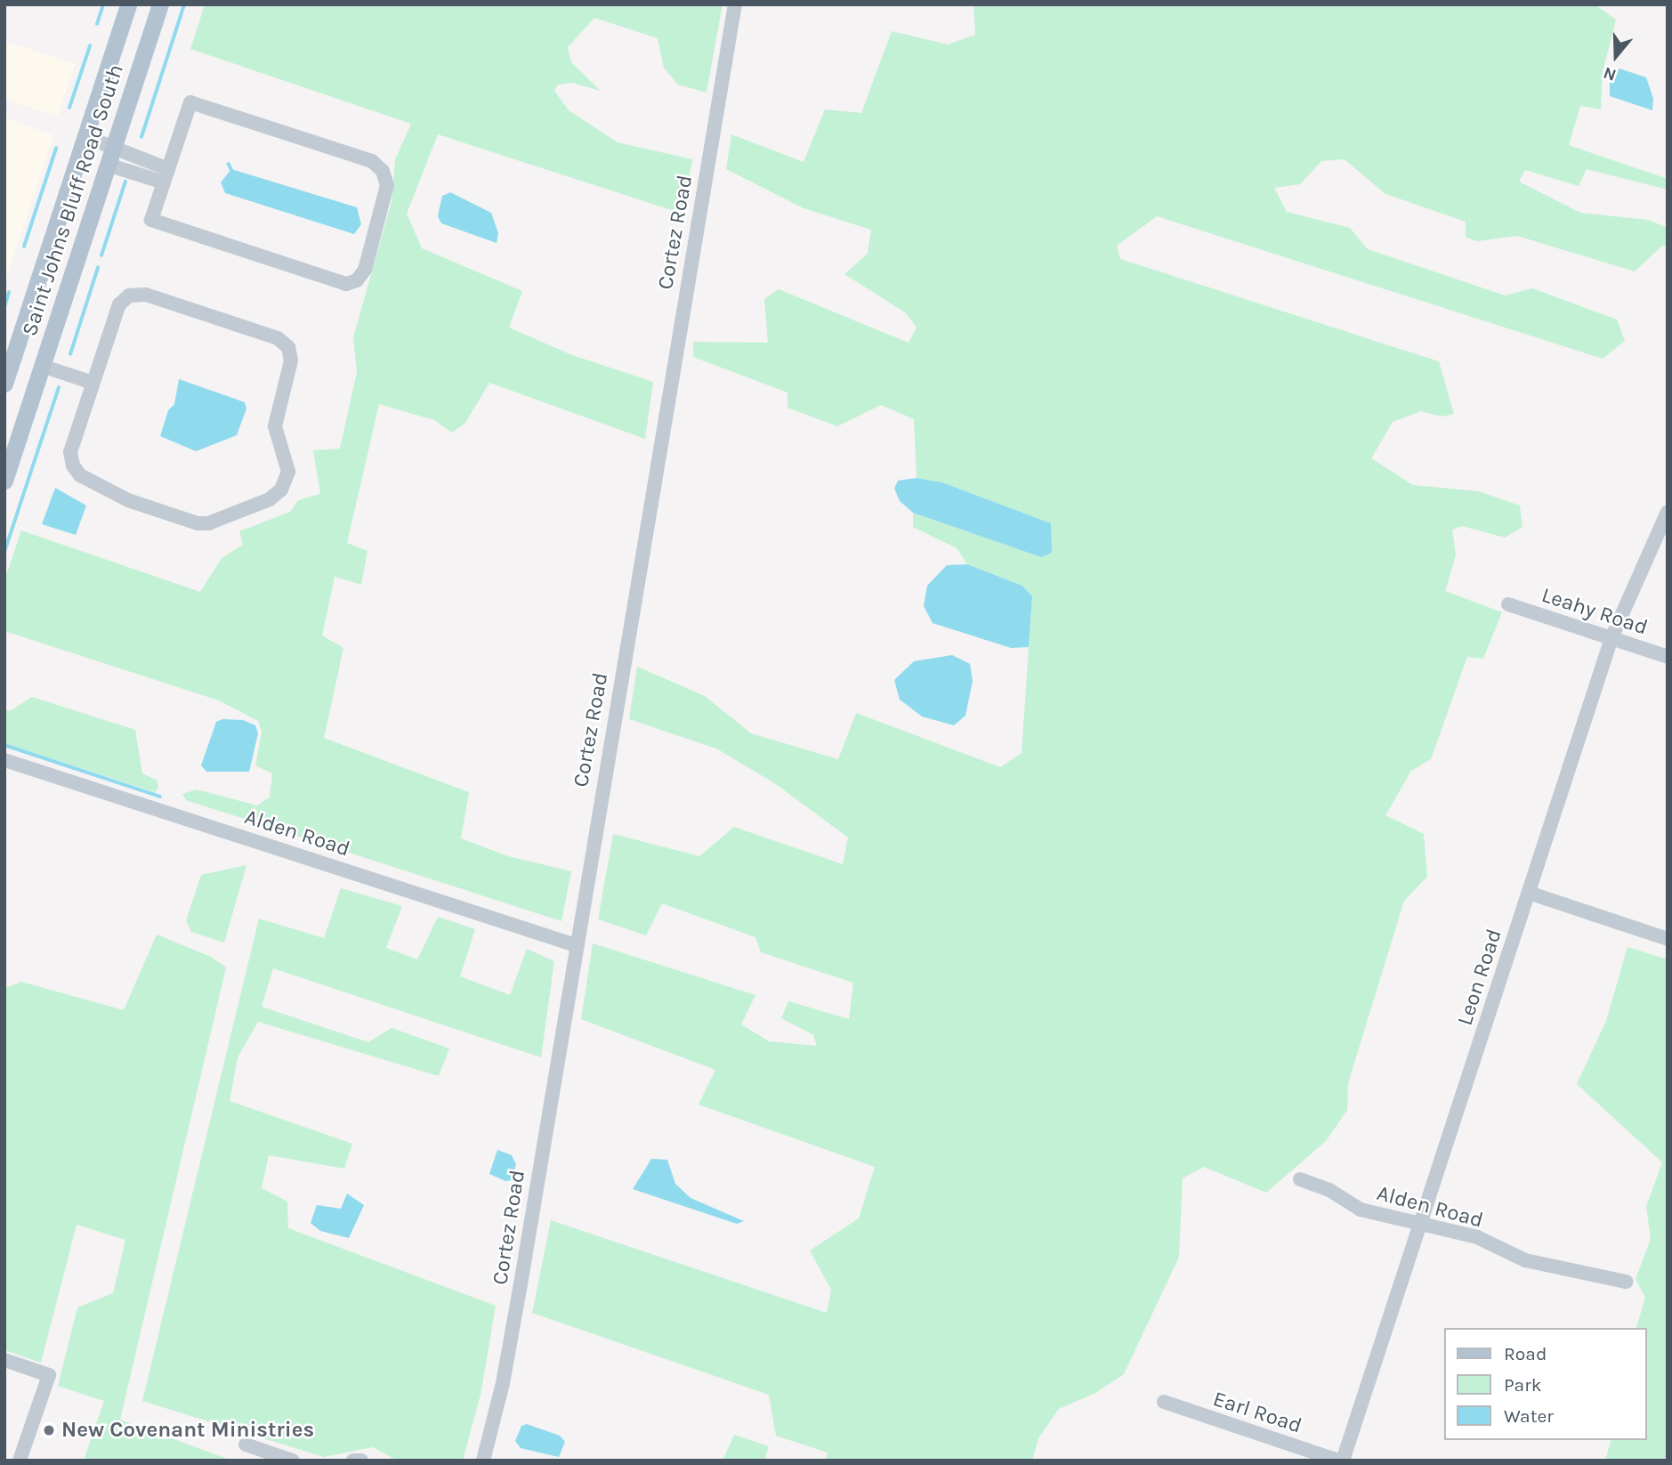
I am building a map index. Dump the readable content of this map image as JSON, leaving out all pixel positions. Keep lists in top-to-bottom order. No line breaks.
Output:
{"streets":{"main road":["Saint Johns Bluff Road South"],"street":["Cortez Road","Leahy Road","Alden Road","Leon Road","Earl Road"]},"crossings":[["Cortez Road","Alden Road"],["Leahy Road","Leon Road"],["Alden Road","Leon Road"]],"places":["New Covenant Ministries"],"legend":["Road","Park","Water"],"north":"bottom"}
